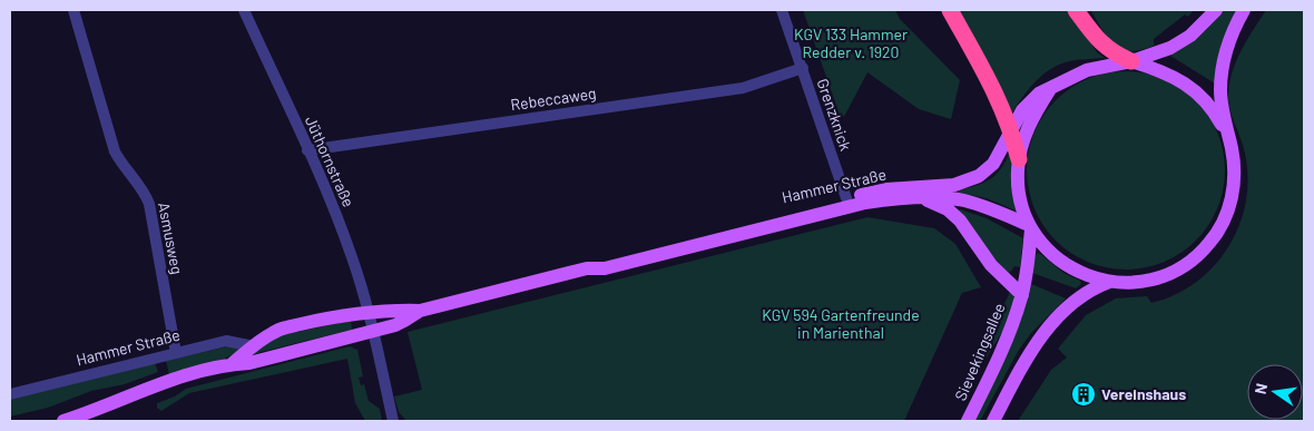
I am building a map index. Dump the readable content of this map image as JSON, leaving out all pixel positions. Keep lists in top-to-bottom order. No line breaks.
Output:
{"streets":{"main road":["Hammer Straße","Sievekingsallee"],"street":["Rebeccaweg","Grenzknick","Jüthornstraße","Asmusweg"]},"crossings":[["Rebeccaweg","Grenzknick"],["Rebeccaweg","Jüthornstraße"],["Grenzknick","Hammer Straße"],["Jüthornstraße","Hammer Straße"],["Hammer Straße","Asmusweg"],["Hammer Straße","Sievekingsallee"]],"parks":["KGV 133 Hammer Redder v. 1920","KGV 594 Gartenfreunde in Marienthal"],"places":{"building":["Vereinshaus"]},"north":"left"}
